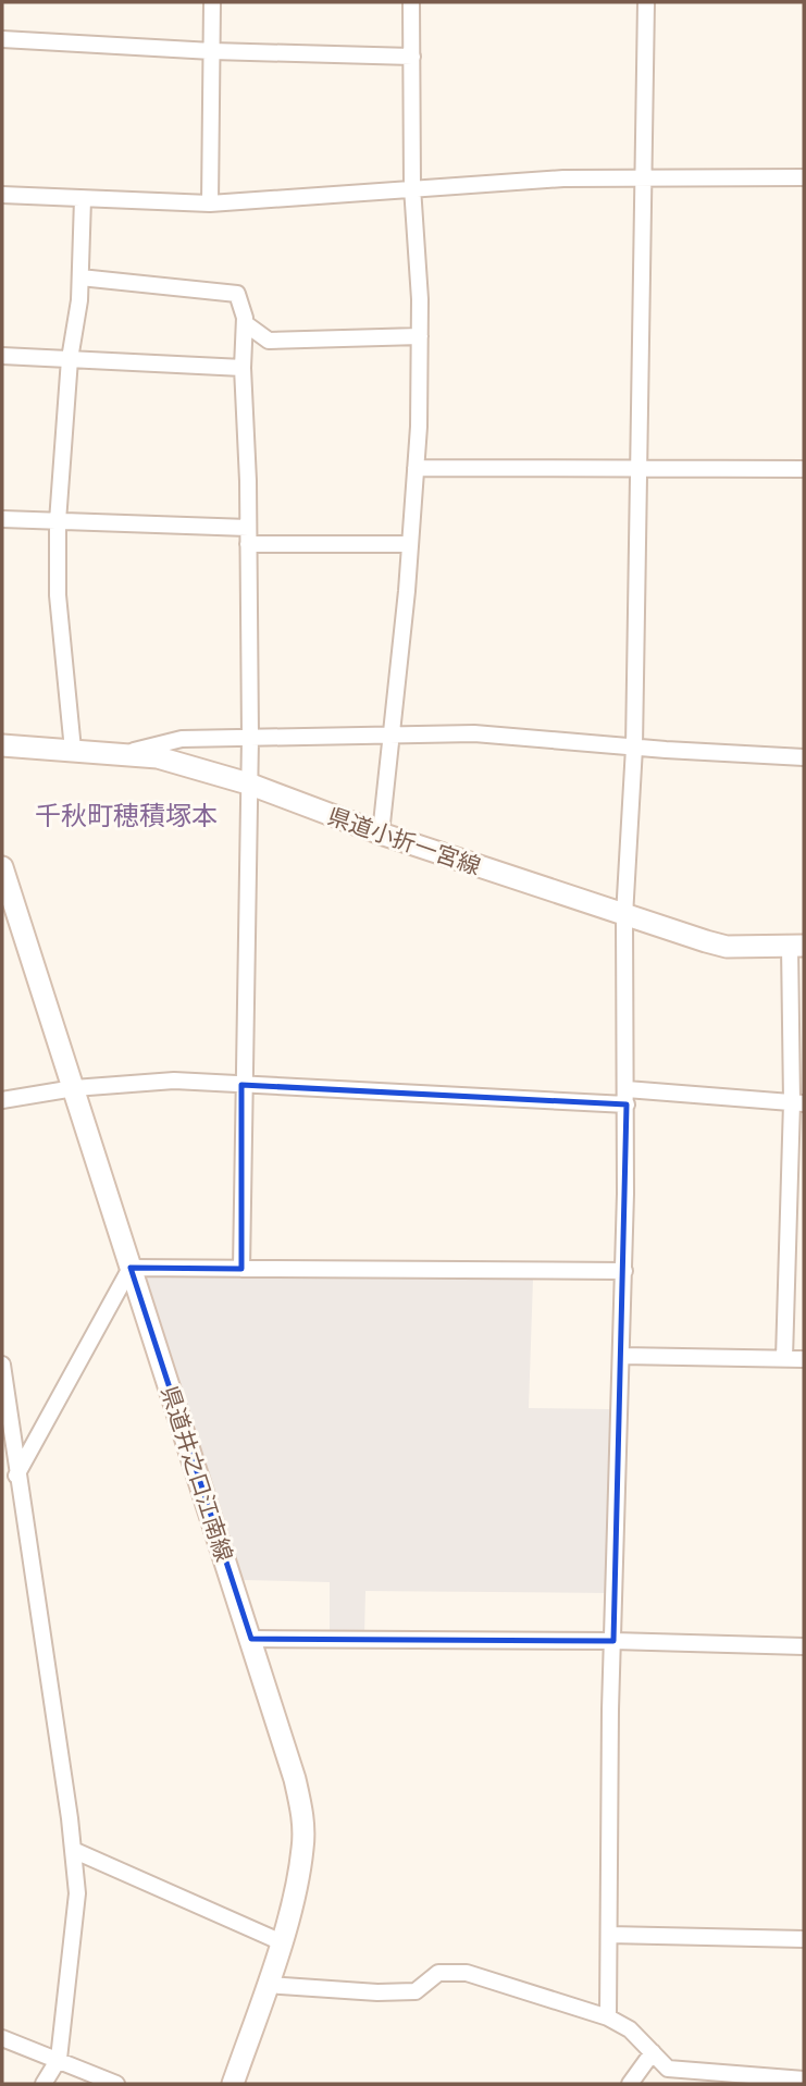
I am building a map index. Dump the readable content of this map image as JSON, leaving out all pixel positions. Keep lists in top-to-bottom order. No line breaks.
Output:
{"streets":{"main road":["県道小折一宮線","県道井之口江南線"]},"districts":["千秋町穂積塚本"]}
